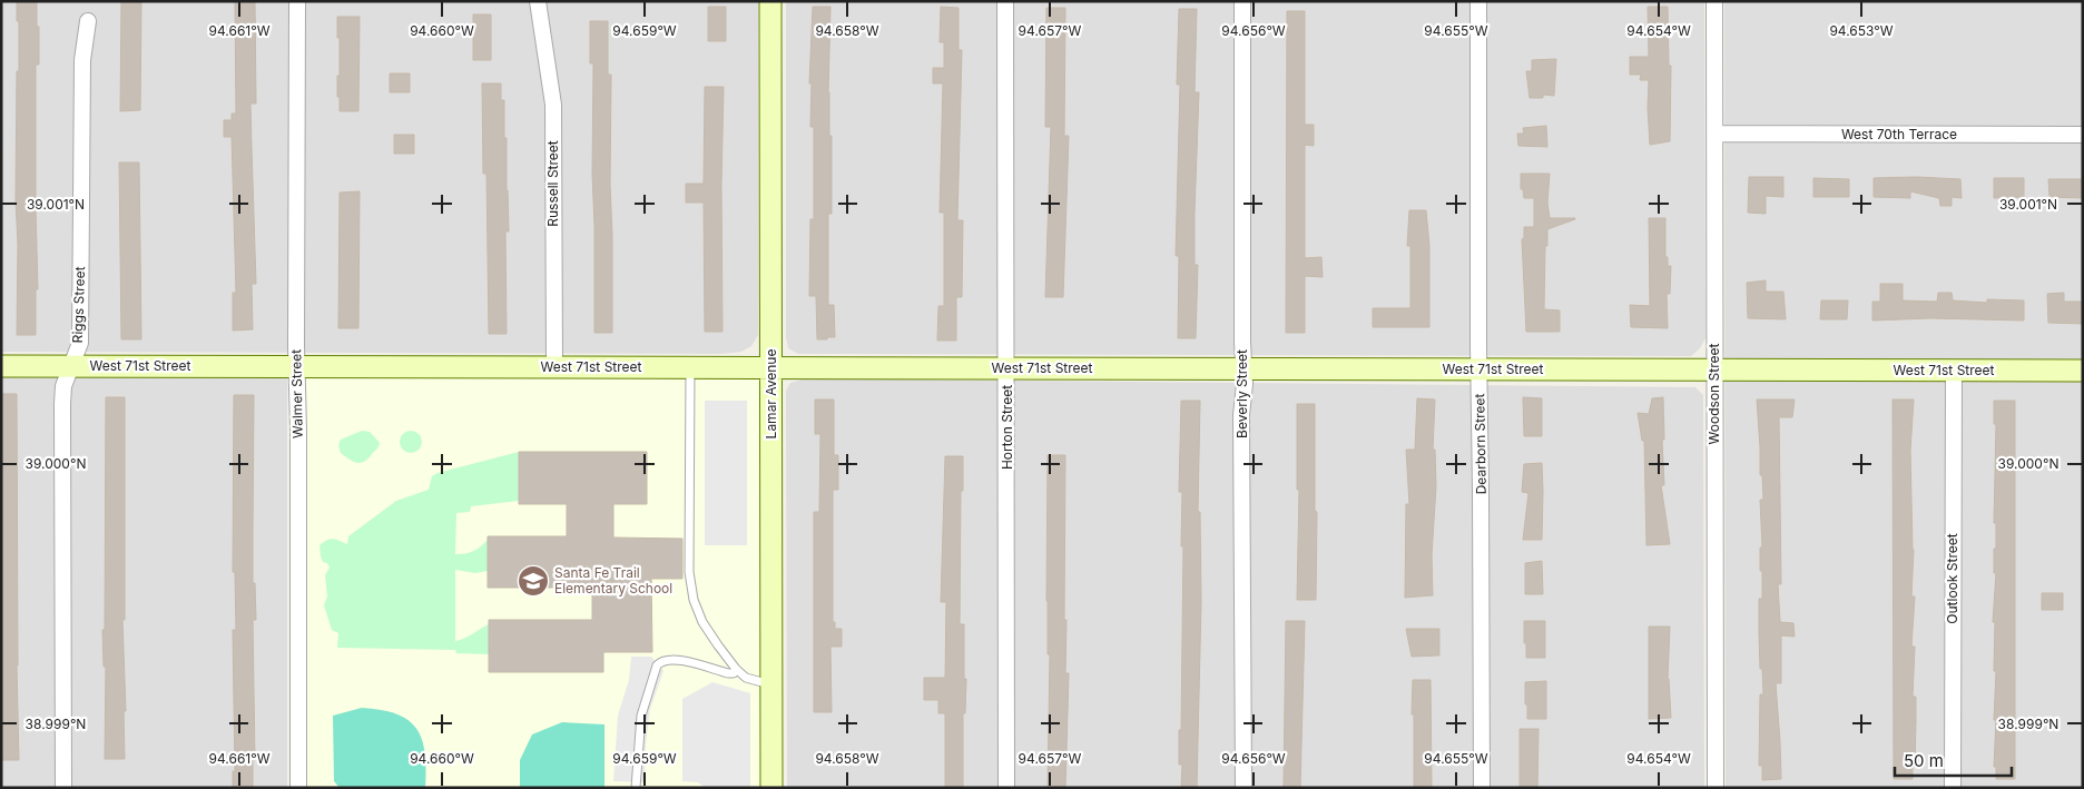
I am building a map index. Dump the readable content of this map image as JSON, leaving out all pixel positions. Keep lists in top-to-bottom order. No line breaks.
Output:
{"streets":{"street":["West 70th Terrace","Russell Street","Riggs Street","West 71st Street","Walmer Street","Lamar Avenue","Beverly Street","Woodson Street","Horton Street","Dearborn Street","Outlook Street"]},"crossings":[["West 70th Terrace","Woodson Street"],["Russell Street","West 71st Street"],["Riggs Street","West 71st Street"],["West 71st Street","Walmer Street"],["West 71st Street","Lamar Avenue"],["West 71st Street","Beverly Street"],["West 71st Street","Woodson Street"],["West 71st Street","Horton Street"],["West 71st Street","Dearborn Street"],["West 71st Street","Outlook Street"]],"places":{"school or university":["Santa Fe Trail Elementary School"]},"scale_bar":"50 m","coordinates":["94.661°W","94.660°W","94.659°W","94.658°W","94.657°W","94.656°W","94.655°W","94.654°W","94.653°W","39.001°N","39.000°N","38.999°N"]}
